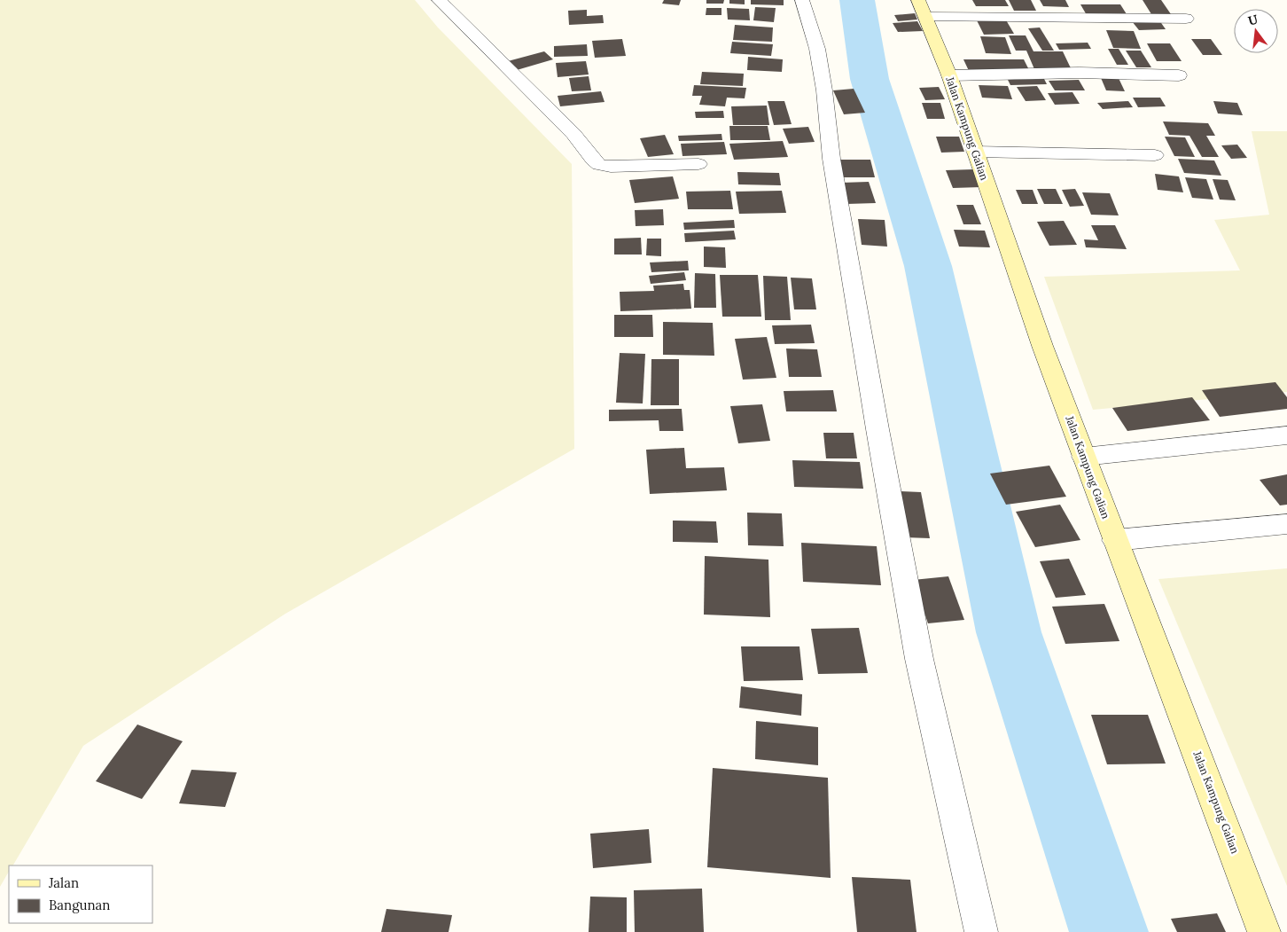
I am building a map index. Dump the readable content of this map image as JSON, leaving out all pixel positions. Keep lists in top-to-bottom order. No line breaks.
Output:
{"streets":{"main road":["Jalan Kampung Galian"]},"legend":["Jalan","Bangunan"],"north":"top"}
